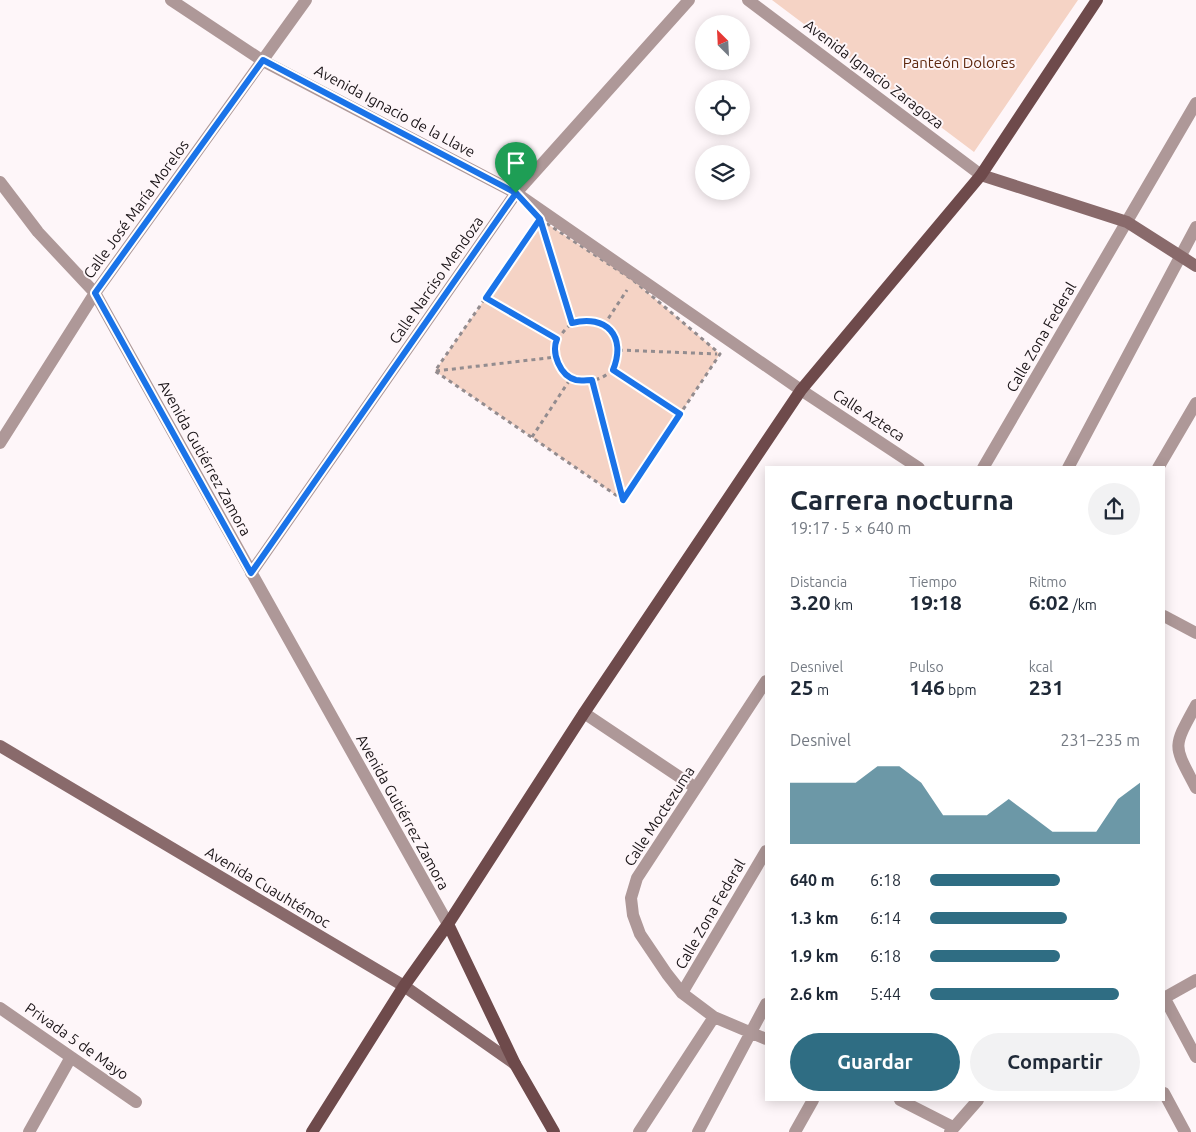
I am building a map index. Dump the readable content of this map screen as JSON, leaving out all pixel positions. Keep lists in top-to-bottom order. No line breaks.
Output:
{"streets":{"main road":["Avenida Cuauhtémoc"],"street":["Avenida Ignacio Zaragoza","Avenida Ignacio de la Llave","Calle José María Morelos","Calle Narciso Mendoza","Calle Zona Federal","Calle Azteca","Avenida Gutiérrez Zamora","Calle Moctezuma","Privada 5 de Mayo"]},"crossings":[["Avenida Ignacio de la Llave","Calle José María Morelos"],["Avenida Ignacio de la Llave","Calle Narciso Mendoza"],["Avenida Ignacio de la Llave","Calle Azteca"],["Calle José María Morelos","Avenida Gutiérrez Zamora"],["Calle Narciso Mendoza","Avenida Gutiérrez Zamora"],["Calle Zona Federal","Calle Moctezuma"]],"parks":["Panteón Dolores"],"north":"top left","page":{"heading":["Carrera nocturna","19:17 · 5 × 640 m"],"stats":[["Distancia","3.20 km"],["Tiempo","19:18"],["Ritmo","6:02 /km"],["Desnivel","25 m"],["Pulso","146 bpm"],["kcal","231"]],"chart":["Desnivel","231–235 m"],"list":[{"name":"640 m","note":"6:18"},{"name":"1.3 km","note":"6:14"},{"name":"1.9 km","note":"6:18"},{"name":"2.6 km","note":"5:44"}],"buttons":["Guardar","Compartir"]}}
